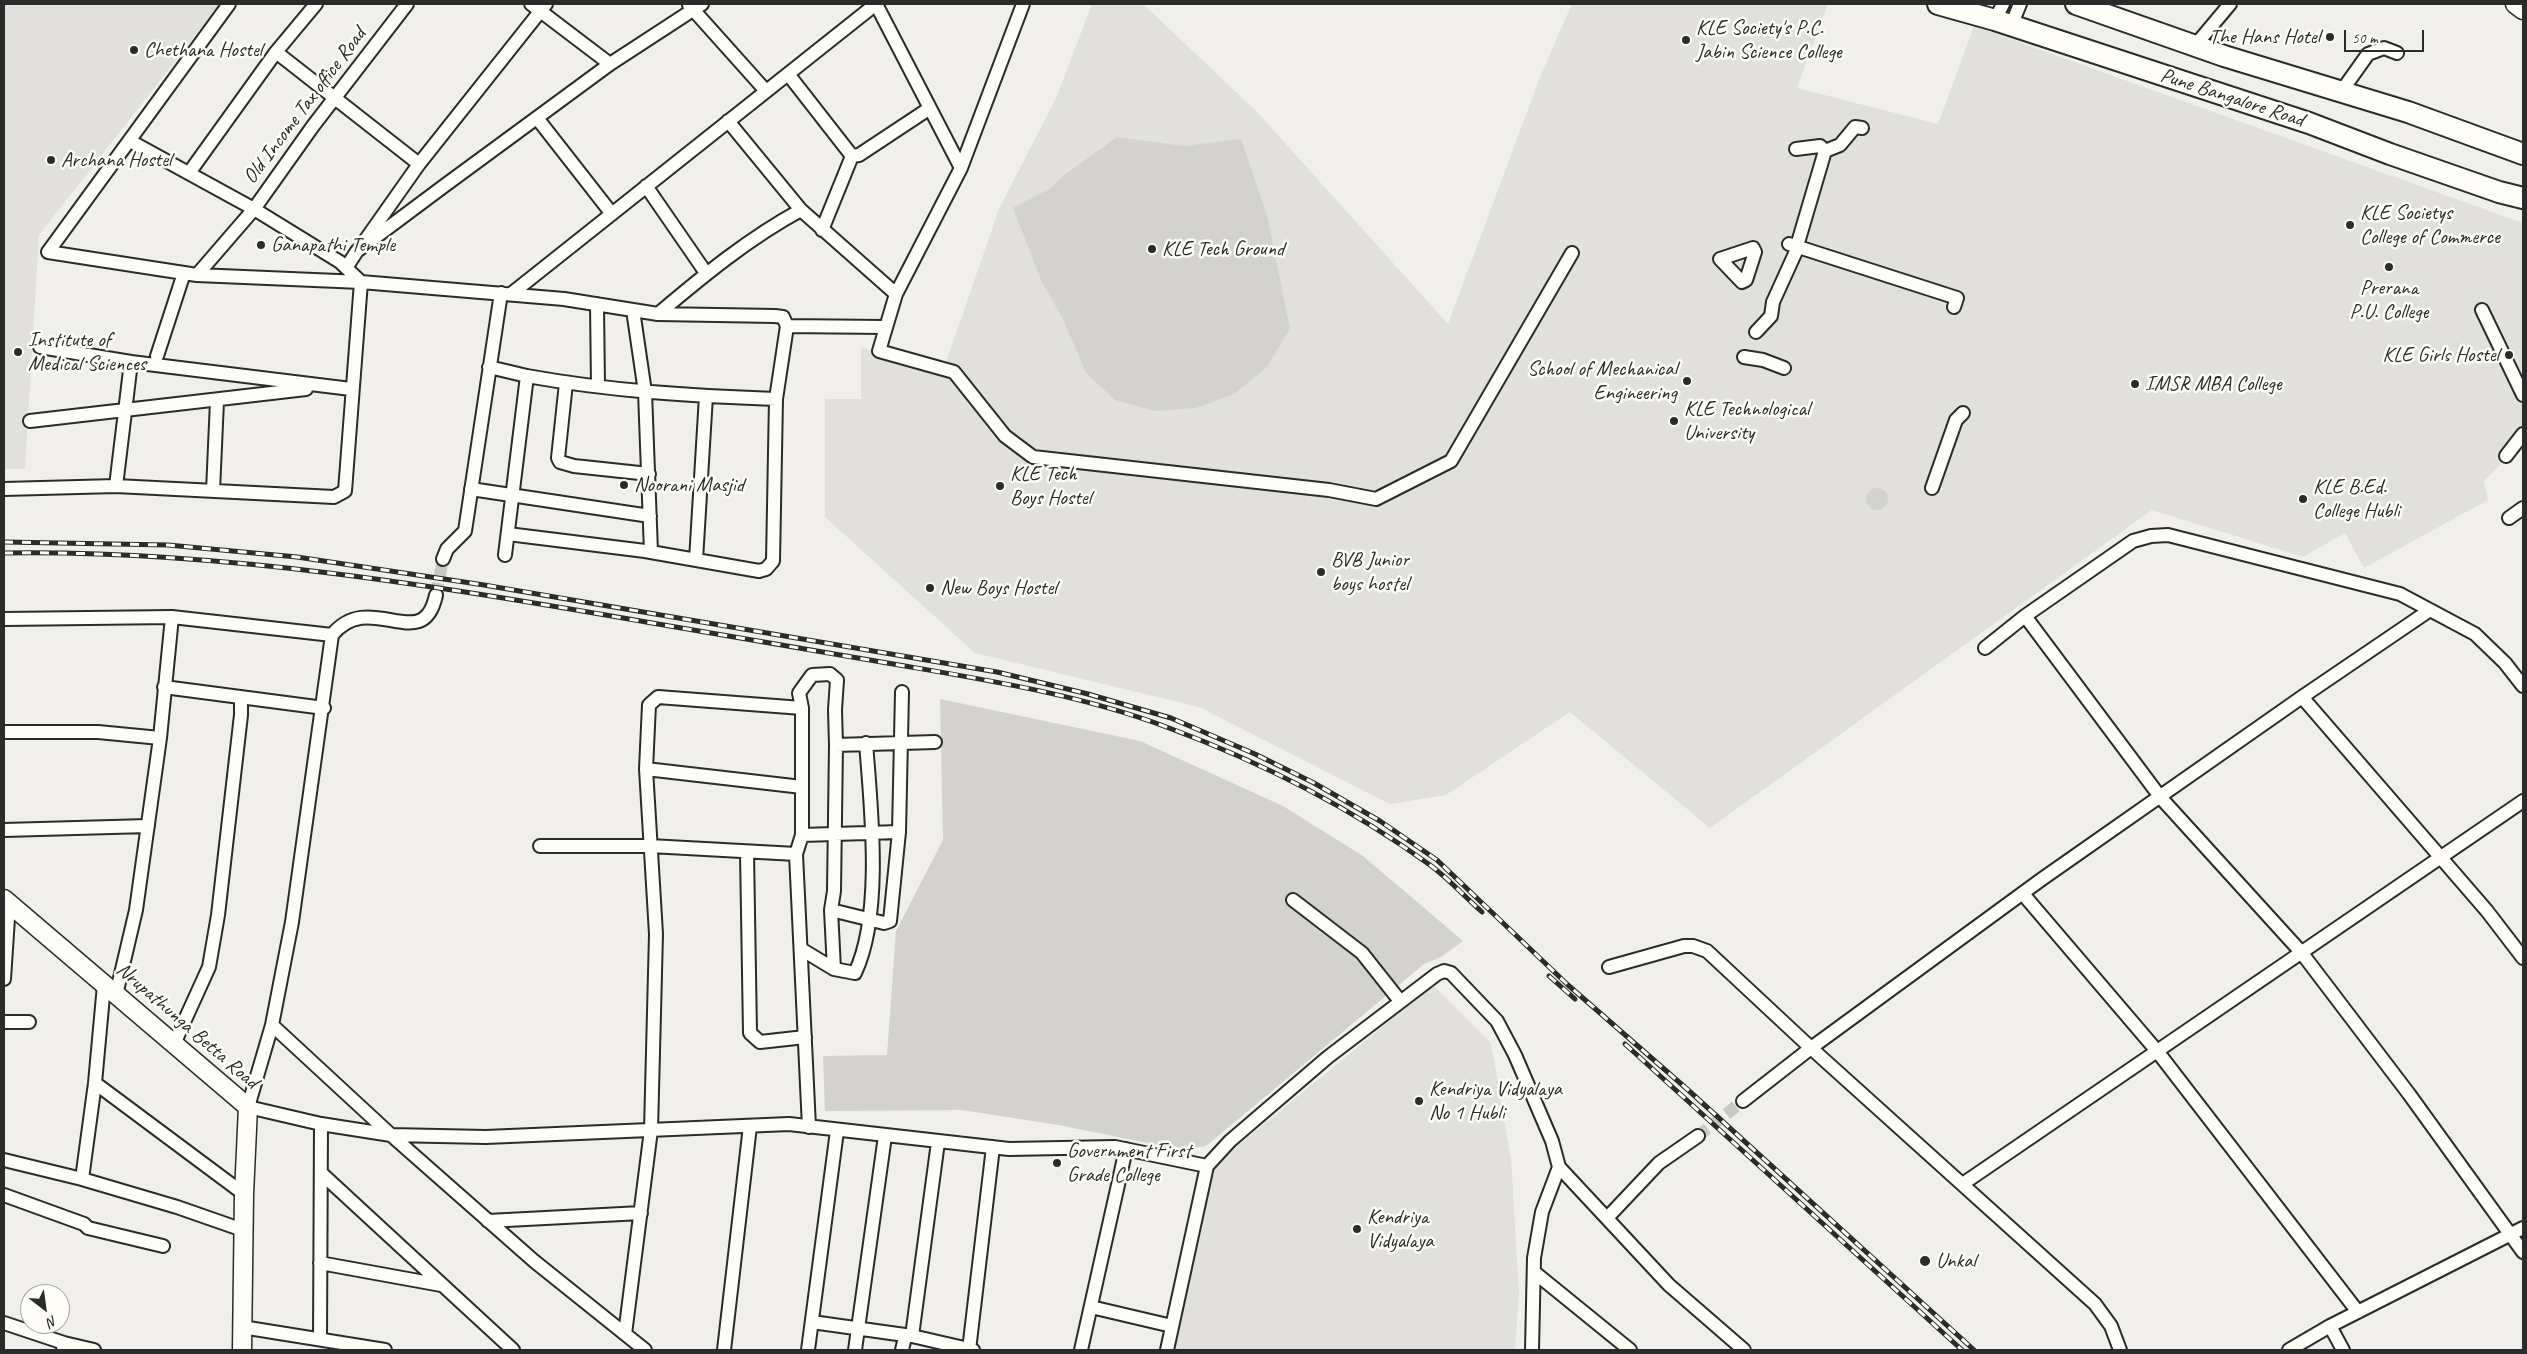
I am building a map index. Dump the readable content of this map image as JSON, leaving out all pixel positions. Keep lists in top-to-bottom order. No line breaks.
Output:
{"streets":{"main road":["Pune Bangalore Road"],"street":["Old Income Tax office Road","Nrupathunga Betta Road"]},"places":["The Hans Hotel","KLE Society's P.C. Jabin Science College","Chethana Hostel","Archana Hostel","KLE Societys College of Commerce","Ganapathi Temple","KLE Tech Ground","Prerana P.U. College","Institute of Medical Sciences","KLE Girls Hostel","School of Mechanical Engineering","IMSR MBA College","KLE Technological University","Noorani Masjid","KLE Tech Boys Hostel","KLE B.Ed. College Hubli","BVB Junior boys hostel","New Boys Hostel","Kendriya Vidyalaya No 1 Hubli","Government First Grade College","Kendriya Vidyalaya","Unkal"],"scale_bar":"50 m","north":"bottom right"}
